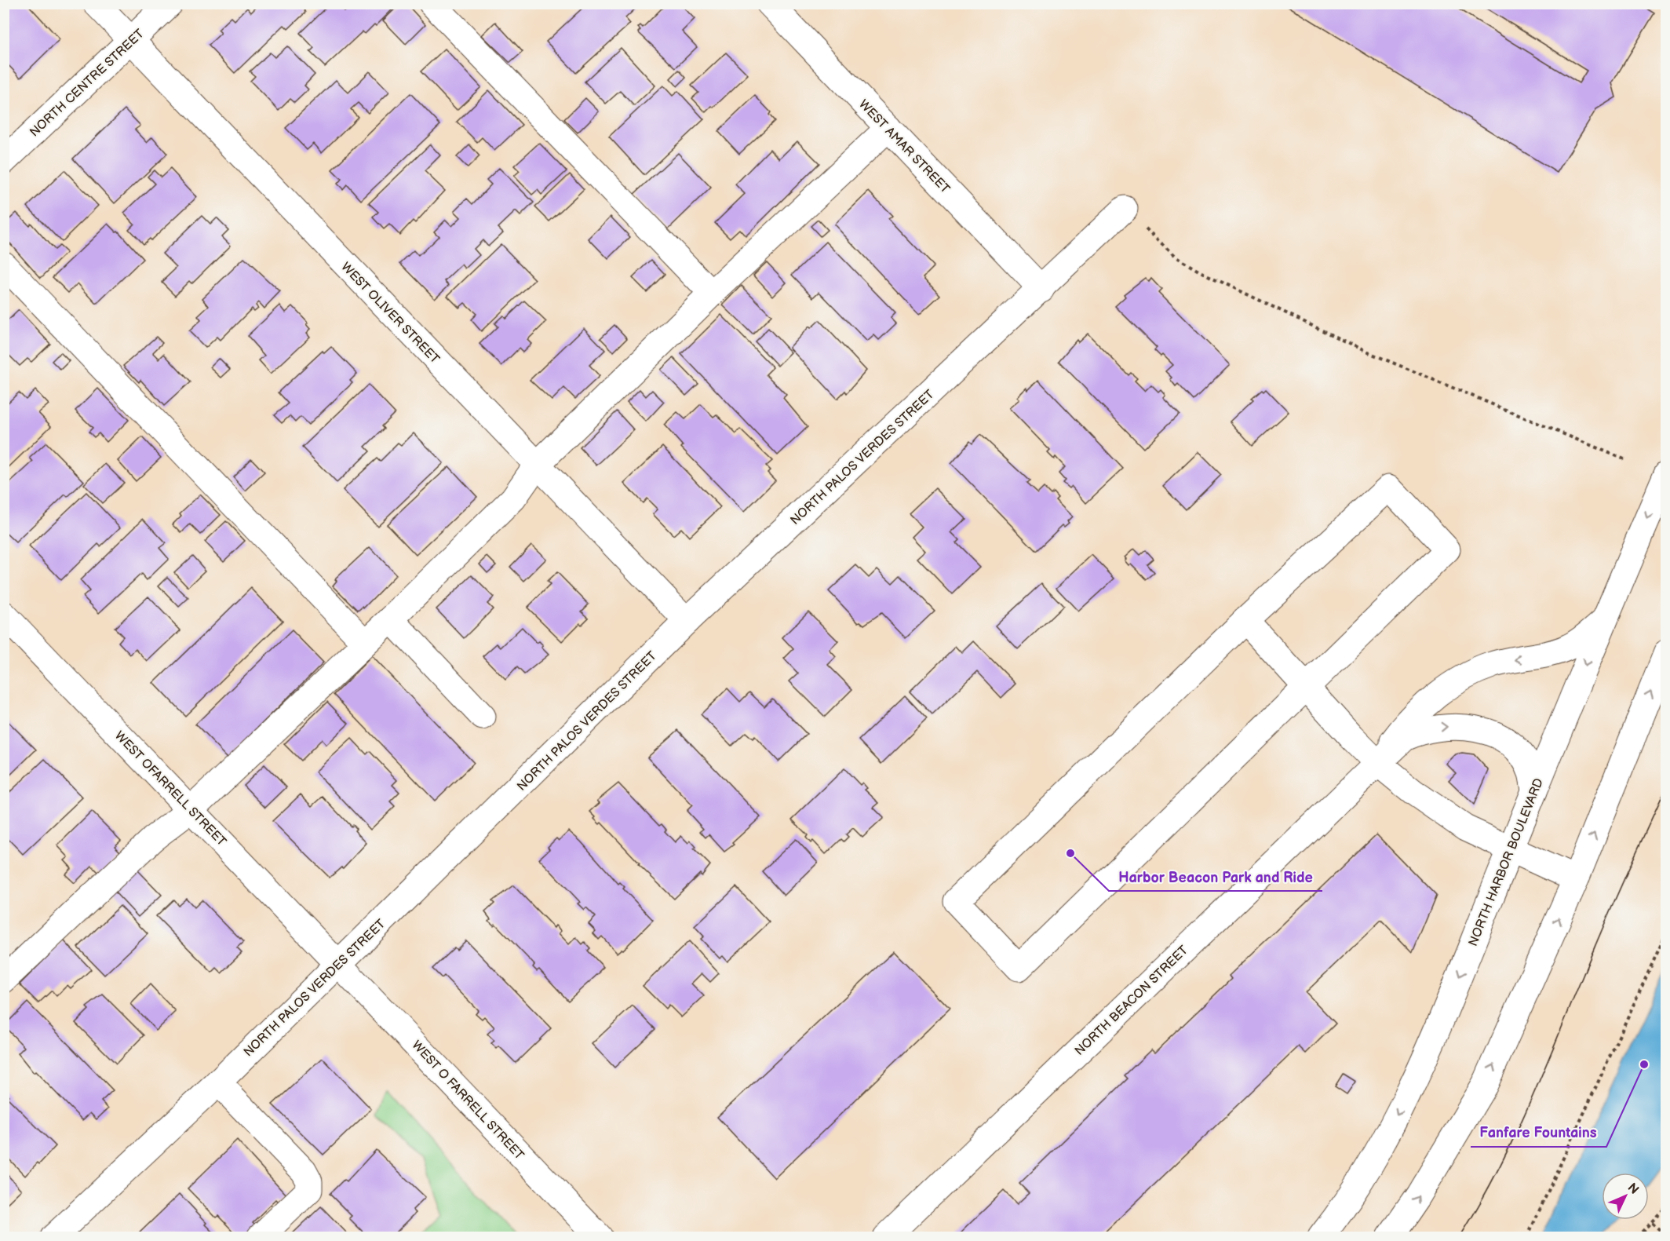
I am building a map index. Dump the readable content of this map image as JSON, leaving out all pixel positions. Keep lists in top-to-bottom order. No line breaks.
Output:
{"streets":{"street":["NORTH CENTRE STREET","WEST AMAR STREET","WEST OLIVER STREET","NORTH PALOS VERDES STREET","WEST OFARRELL STREET","NORTH HARBOR BOULEVARD","NORTH BEACON STREET","WEST O FARRELL STREET"]},"crossings":[["NORTH CENTRE STREET","WEST OLIVER STREET"],["WEST AMAR STREET","NORTH PALOS VERDES STREET"],["WEST OLIVER STREET","NORTH PALOS VERDES STREET"],["NORTH PALOS VERDES STREET","WEST OFARRELL STREET"],["NORTH PALOS VERDES STREET","WEST O FARRELL STREET"],["WEST OFARRELL STREET","WEST O FARRELL STREET"],["NORTH HARBOR BOULEVARD","NORTH BEACON STREET"]],"places":["Harbor Beacon Park and Ride","Fanfare Fountains"],"north":"top right"}
